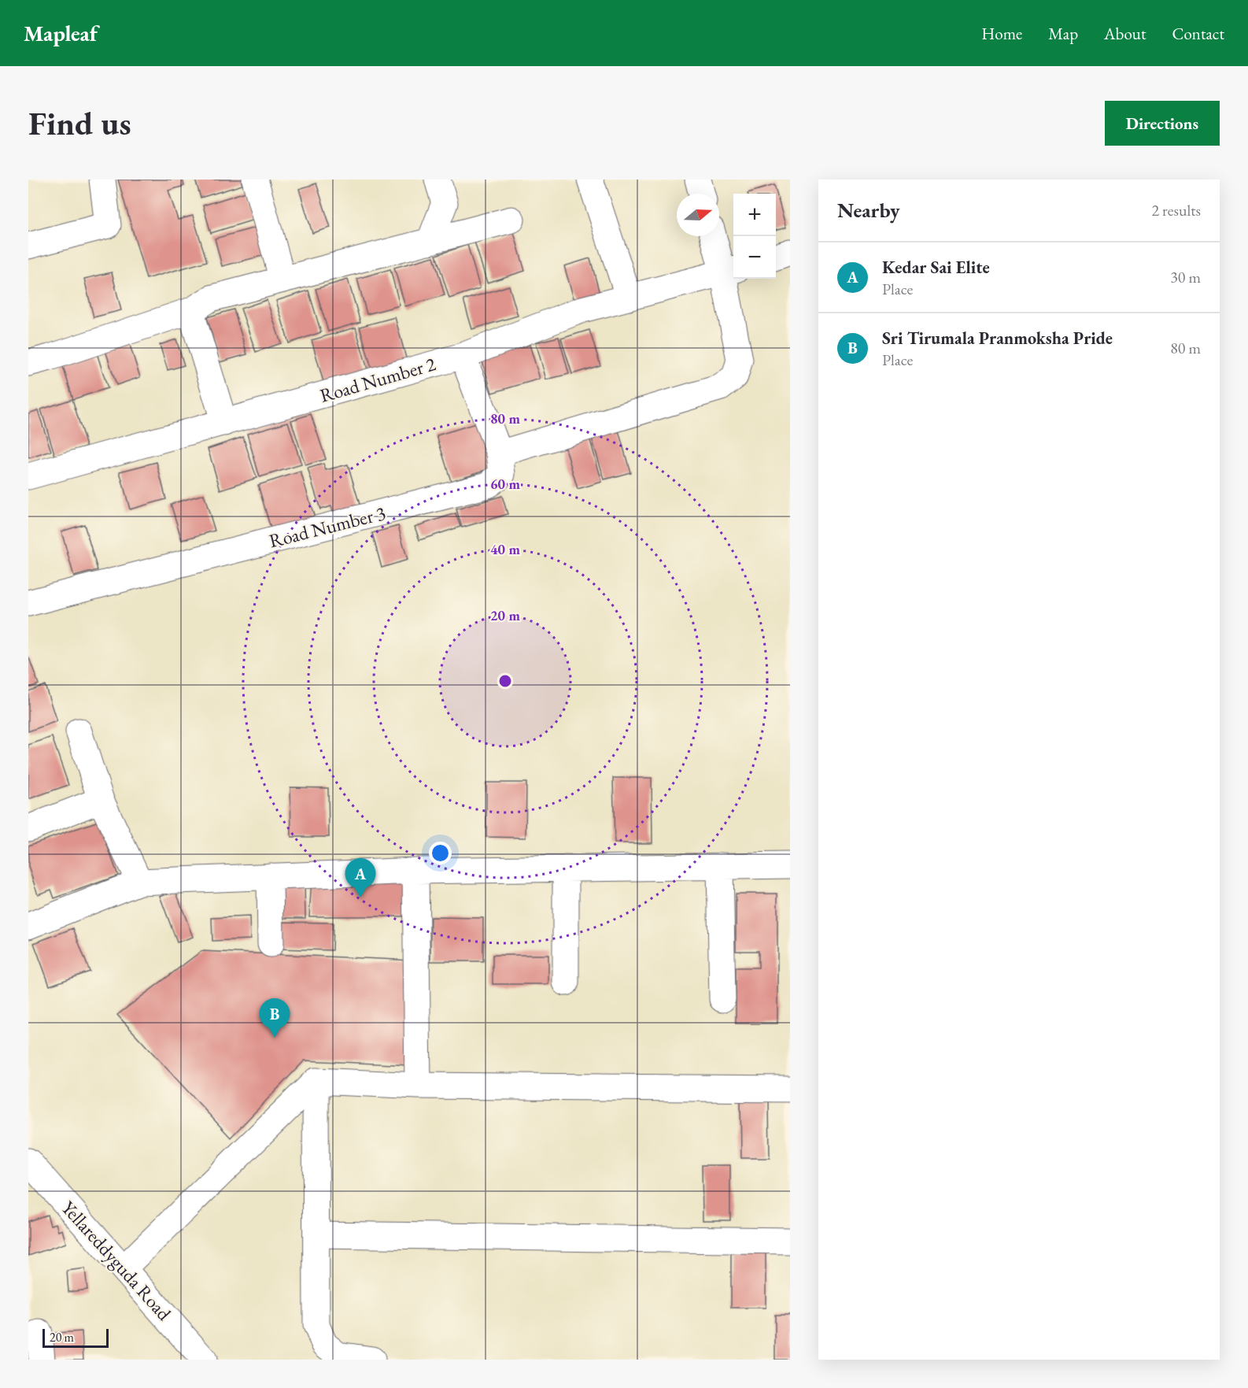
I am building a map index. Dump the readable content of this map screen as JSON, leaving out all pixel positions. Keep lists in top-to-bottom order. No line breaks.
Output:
{"streets":{"street":["Road Number 2","Road Number 3","Yellareddyguda Road"]},"crossings":[["Road Number 2","Road Number 3"]],"scale_bar":"20 m","north":"right","page":{"header":"Mapleaf","nav":["Home","Map","About","Contact"],"buttons":"Directions","title":"Find us","heading":["Nearby","2 results"],"map_buttons":["+","−"],"list":[{"mark":"A","name":"Kedar Sai Elite","note":"Place","value":"30 m"},{"mark":"B","name":"Sri Tirumala Pranmoksha Pride","note":"Place","value":"80 m"}],"pins":["A","B"],"scale":"20 m"},"rings":["80 m","60 m","40 m","20 m"]}
